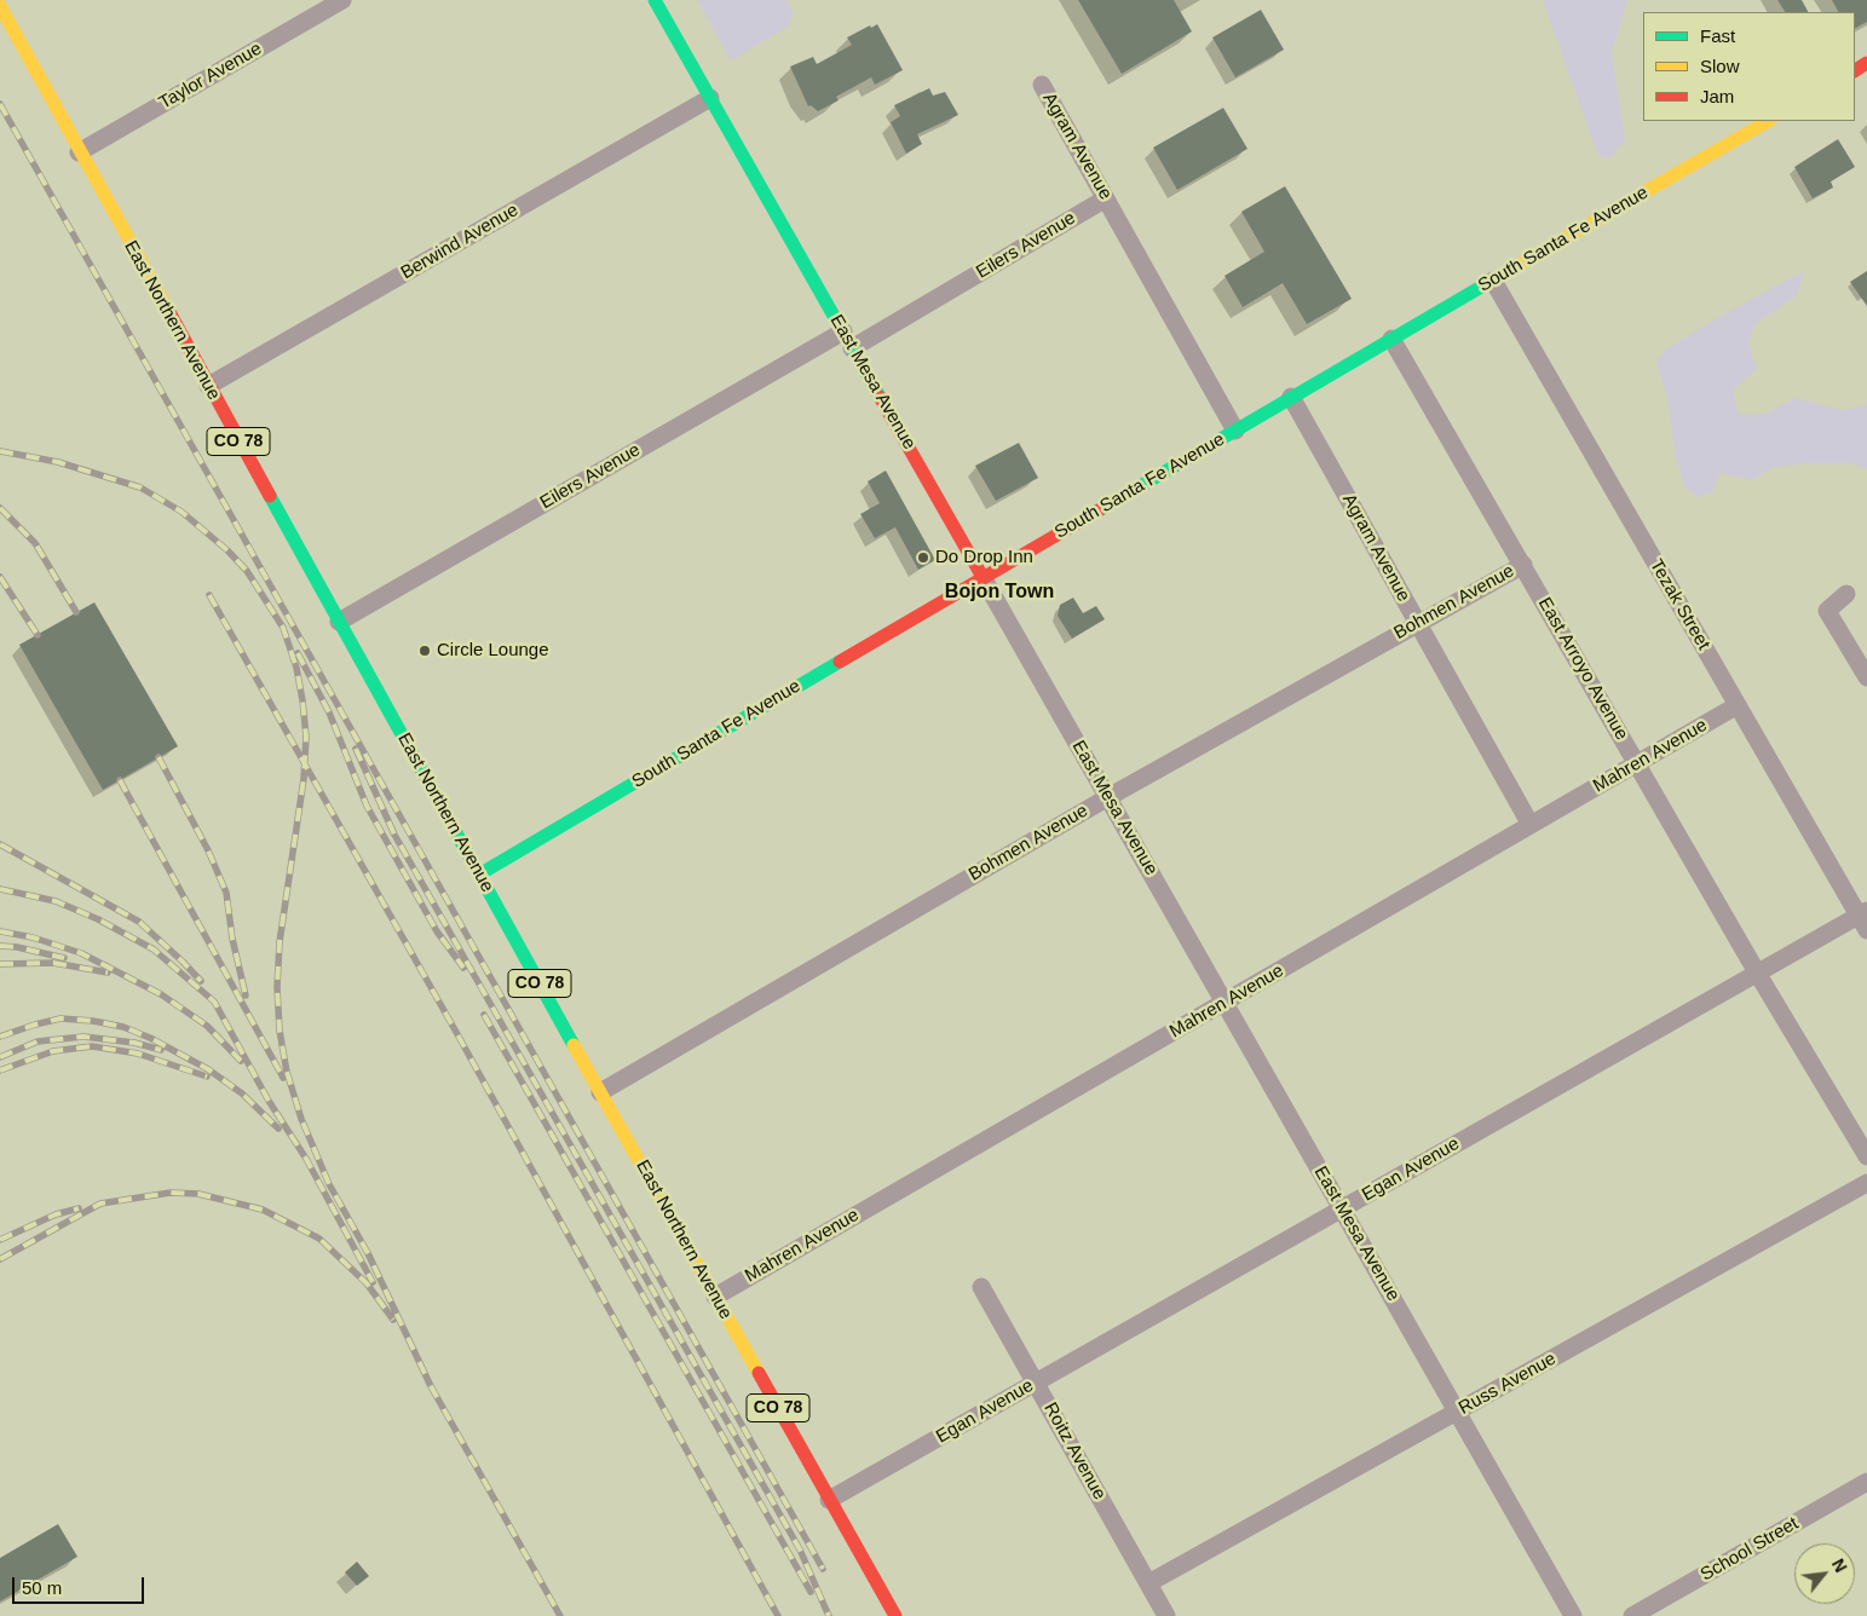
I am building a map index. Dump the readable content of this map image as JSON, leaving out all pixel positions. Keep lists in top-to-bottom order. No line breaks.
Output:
{"streets":{"street":["Taylor Avenue","Agram Avenue","South Santa Fe Avenue","Berwind Avenue","Eilers Avenue","East Northern Avenue","East Mesa Avenue","CO 78","Bohmen Avenue","Tezak Street","East Arroyo Avenue","Mahren Avenue","Egan Avenue","Russ Avenue","Roitz Avenue","School Street"]},"crossings":[["Taylor Avenue","East Northern Avenue"],["Agram Avenue","South Santa Fe Avenue"],["Agram Avenue","Eilers Avenue"],["Agram Avenue","Bohmen Avenue"],["Agram Avenue","Mahren Avenue"],["South Santa Fe Avenue","East Northern Avenue"],["South Santa Fe Avenue","East Mesa Avenue"],["South Santa Fe Avenue","Tezak Street"],["South Santa Fe Avenue","East Arroyo Avenue"],["Berwind Avenue","East Northern Avenue"],["Berwind Avenue","East Mesa Avenue"],["Eilers Avenue","East Northern Avenue"],["Eilers Avenue","East Mesa Avenue"],["East Northern Avenue","Bohmen Avenue"],["East Northern Avenue","Mahren Avenue"],["East Northern Avenue","Egan Avenue"],["East Mesa Avenue","Bohmen Avenue"],["East Mesa Avenue","Mahren Avenue"],["East Mesa Avenue","Egan Avenue"],["East Mesa Avenue","Russ Avenue"],["Bohmen Avenue","East Arroyo Avenue"],["Tezak Street","Mahren Avenue"],["Tezak Street","Egan Avenue"],["East Arroyo Avenue","Mahren Avenue"],["East Arroyo Avenue","Egan Avenue"],["Egan Avenue","Roitz Avenue"],["Russ Avenue","Roitz Avenue"]],"districts":["Bojon Town"],"places":["Do Drop Inn","Circle Lounge"],"legend":["Fast","Slow","Jam"],"scale_bar":"50 m","north":"top right"}
